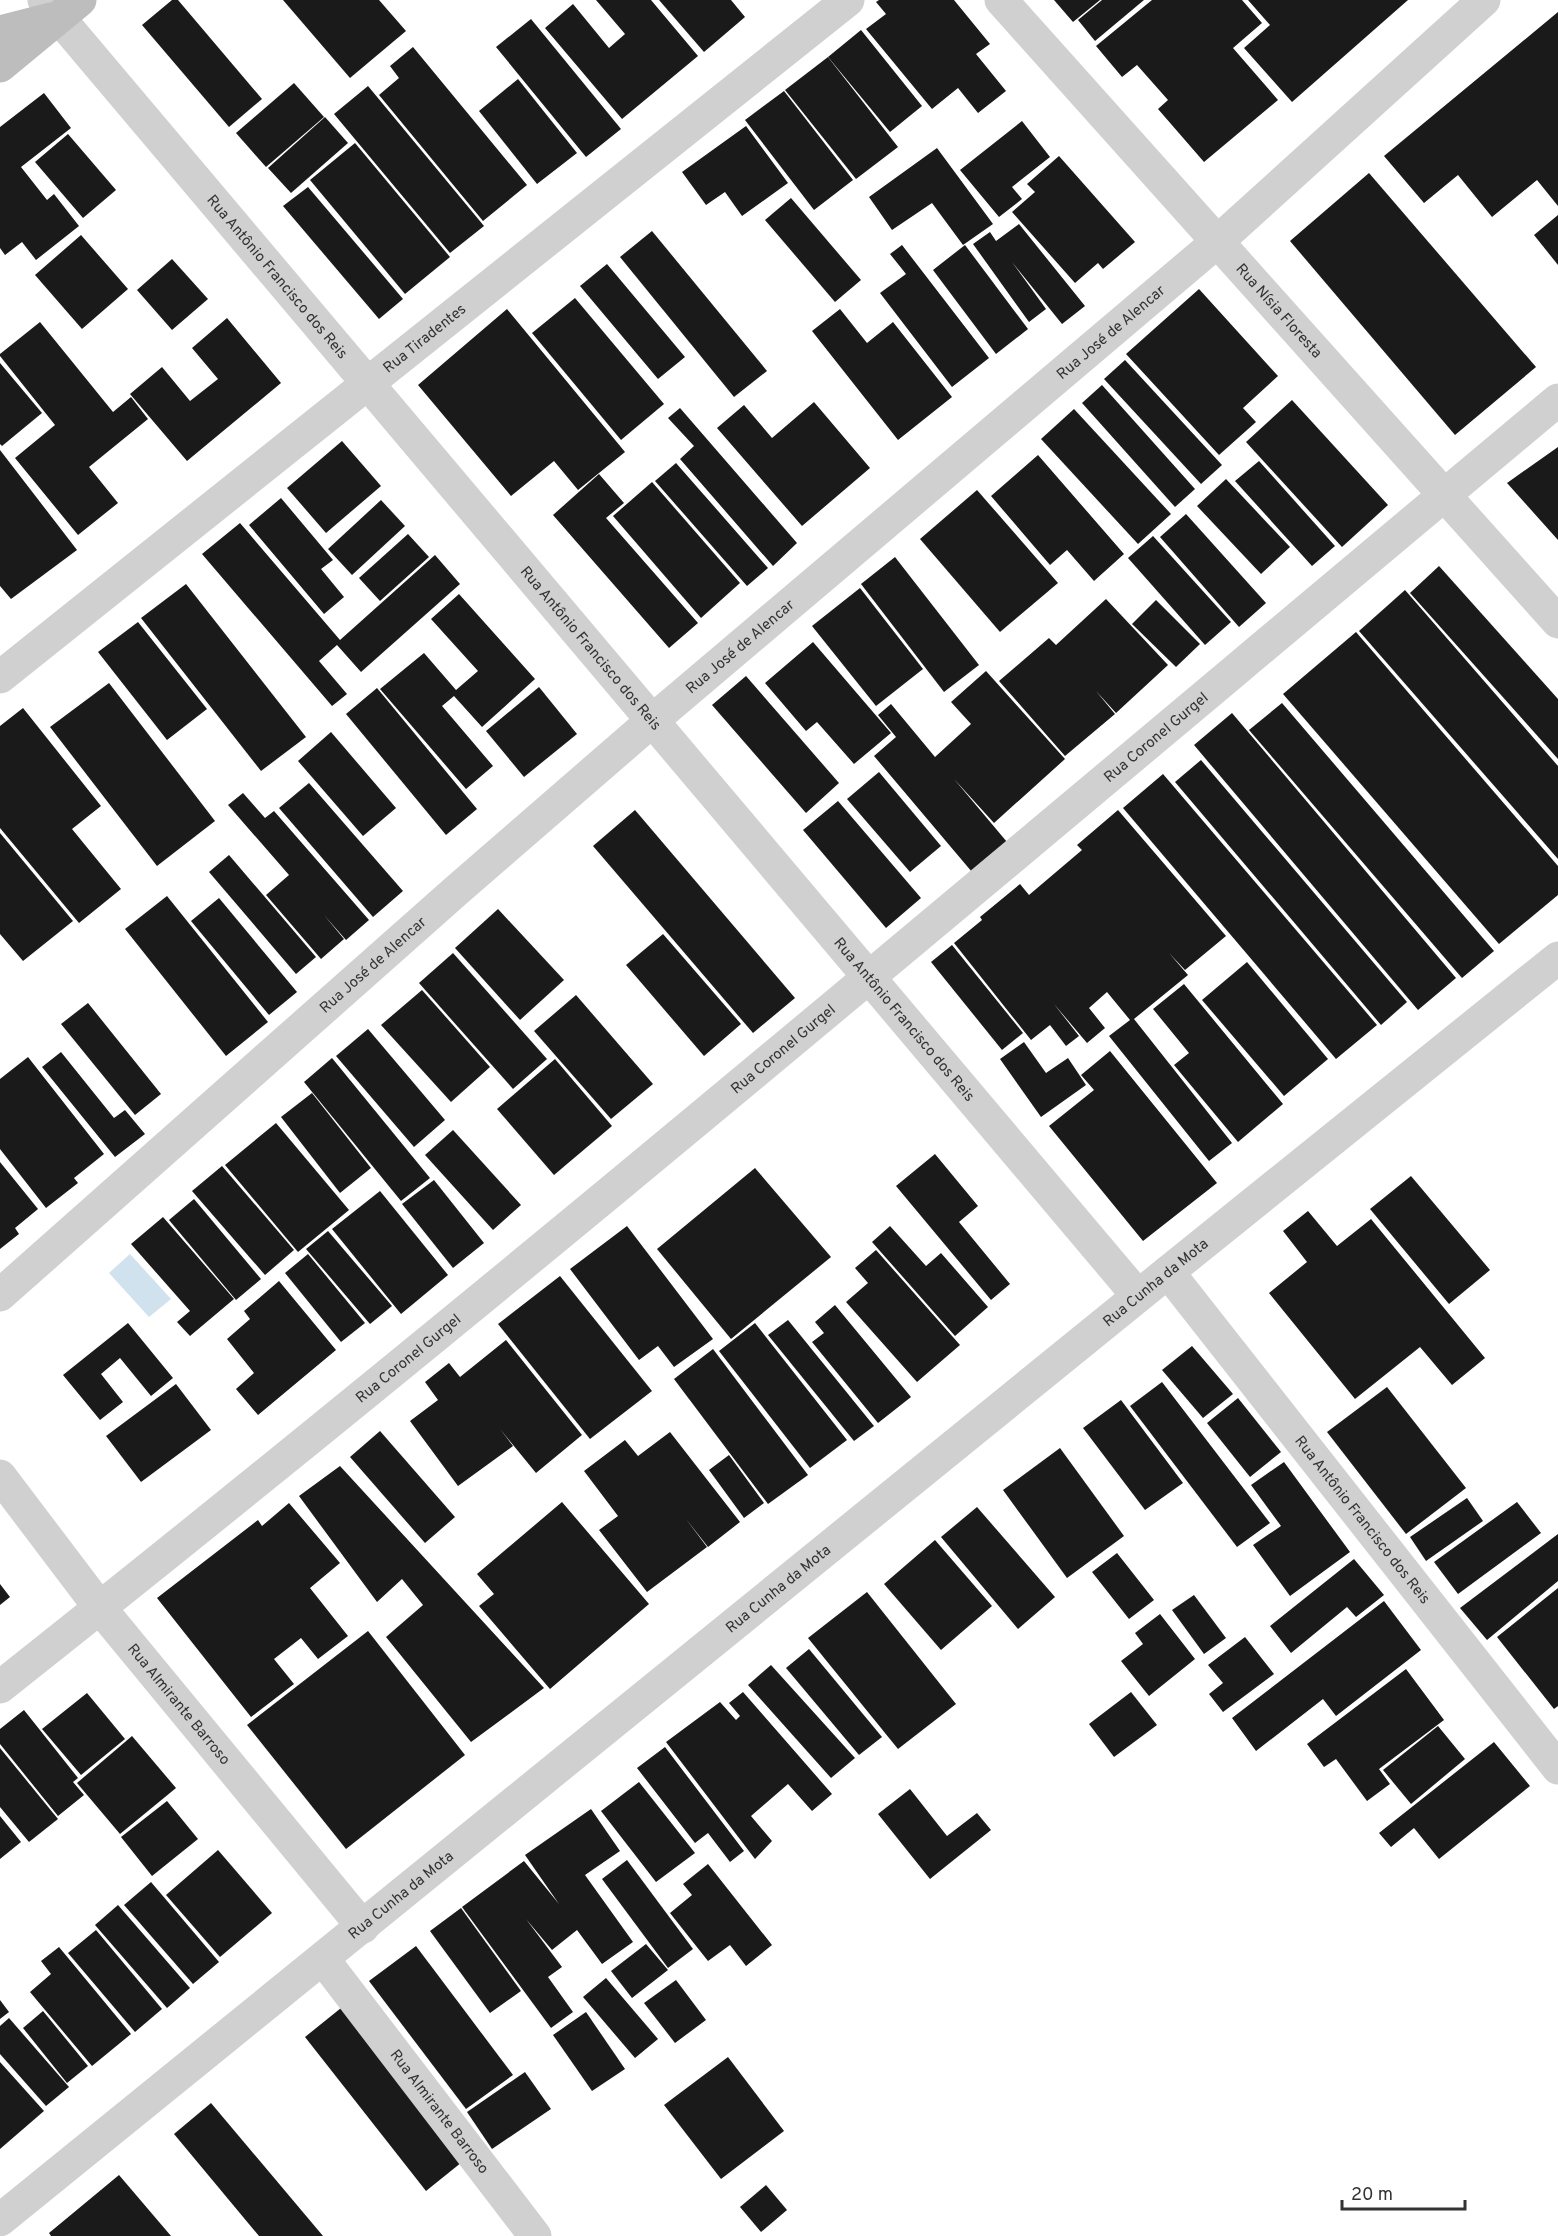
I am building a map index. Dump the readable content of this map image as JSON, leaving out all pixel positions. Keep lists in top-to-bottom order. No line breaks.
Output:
{"streets":{"street":["Rua Antônio Francisco dos Reis","Rua Nísia Floresta","Rua José de Alencar","Rua Tiradentes","Rua Coronel Gurgel","Rua Cunha da Mota","Rua Almirante Barroso"]},"crossings":[["Rua Antônio Francisco dos Reis","Rua José de Alencar"],["Rua Antônio Francisco dos Reis","Rua Tiradentes"],["Rua Antônio Francisco dos Reis","Rua Coronel Gurgel"],["Rua Antônio Francisco dos Reis","Rua Cunha da Mota"],["Rua Nísia Floresta","Rua José de Alencar"],["Rua Nísia Floresta","Rua Coronel Gurgel"],["Rua Coronel Gurgel","Rua Almirante Barroso"],["Rua Cunha da Mota","Rua Almirante Barroso"]],"scale_bar":"20 m"}
